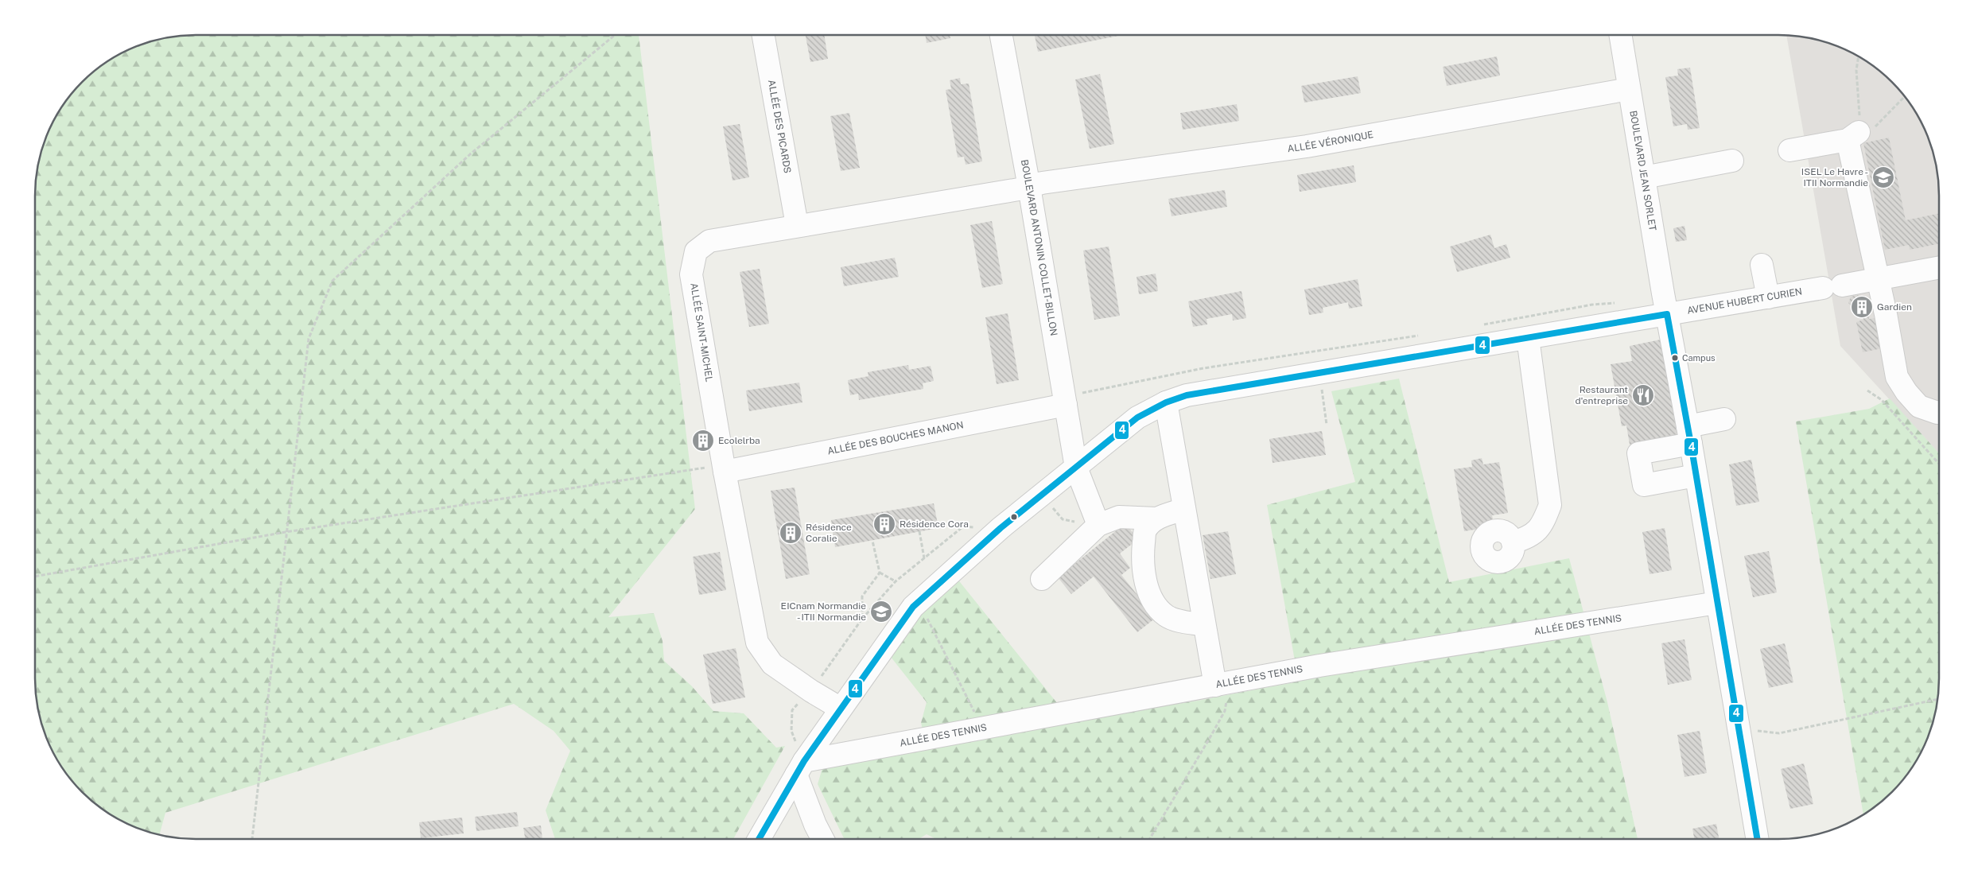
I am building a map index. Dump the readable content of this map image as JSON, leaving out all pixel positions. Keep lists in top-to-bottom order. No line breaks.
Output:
{"streets":{"street":["ALLÉE DES PICARDS","ALLÉE VÉRONIQUE","BOULEVARD JEAN SORLET","BOULEVARD ANTONIN COLLET-BILLON","AVENUE HUBERT CURIEN","ALLÉE SAINT-MICHEL","ALLÉE DES BOUCHES MANON","ALLÉE DES TENNIS"]},"crossings":[["ALLÉE DES PICARDS","ALLÉE SAINT-MICHEL"],["ALLÉE VÉRONIQUE","BOULEVARD JEAN SORLET"],["ALLÉE VÉRONIQUE","BOULEVARD ANTONIN COLLET-BILLON"],["ALLÉE VÉRONIQUE","ALLÉE SAINT-MICHEL"],["BOULEVARD JEAN SORLET","AVENUE HUBERT CURIEN"],["BOULEVARD JEAN SORLET","ALLÉE DES TENNIS"],["BOULEVARD ANTONIN COLLET-BILLON","AVENUE HUBERT CURIEN"],["BOULEVARD ANTONIN COLLET-BILLON","ALLÉE SAINT-MICHEL"],["BOULEVARD ANTONIN COLLET-BILLON","ALLÉE DES BOUCHES MANON"],["AVENUE HUBERT CURIEN","ALLÉE SAINT-MICHEL"],["AVENUE HUBERT CURIEN","ALLÉE DES TENNIS"],["ALLÉE SAINT-MICHEL","ALLÉE DES BOUCHES MANON"]],"places":{"school or university":["ISEL Le Havre - ITII Normandie","EICnam Normandie - ITII Normandie"],"building":["Gardien","Ecolelrba","Résidence Cora","Résidence Coralie"],"other":["Campus"],"restaurant":["Restaurant d'entreprise"]},"lines":["transit line 4"]}
